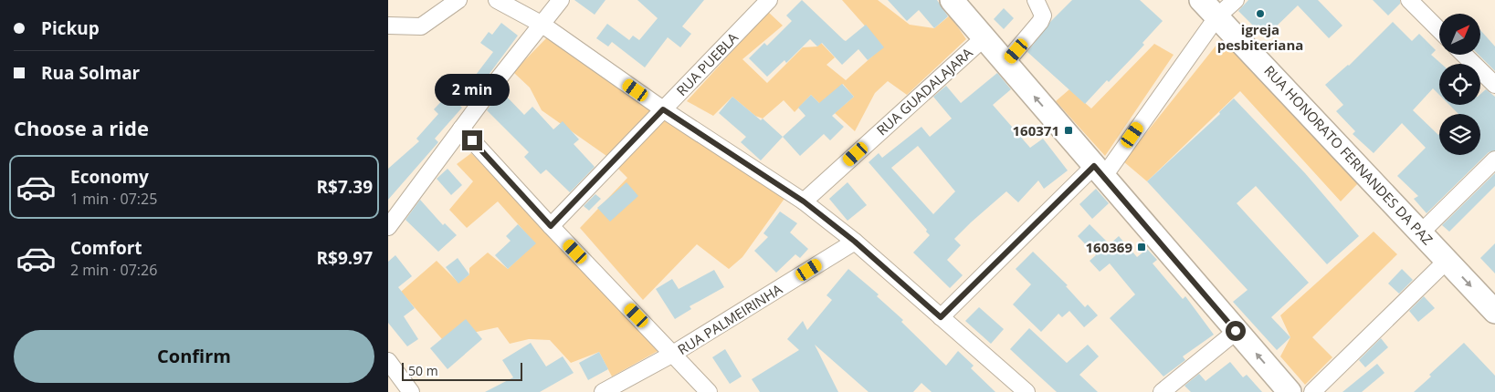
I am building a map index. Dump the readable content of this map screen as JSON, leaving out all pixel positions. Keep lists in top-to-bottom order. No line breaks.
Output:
{"streets":{"main road":["RUA HONORATO FERNANDES DA PAZ"],"street":["RUA PUEBLA","RUA GUADALAJARA","RUA PALMEIRINHA"]},"places":{"other":["igreja pesbiteriana"],"transit":["160371","160369"]},"scale_bar":"50 m","north":"top right","page":{"banner":["Pickup","Rua Solmar"],"bubble":"2 min","heading":"Choose a ride","list":[{"name":"Economy","note":"1 min · 07:25","value":"R$7.39"},{"name":"Comfort","note":"2 min · 07:26","value":"R$9.97"}],"buttons":"Confirm","scale":"50 m"}}
